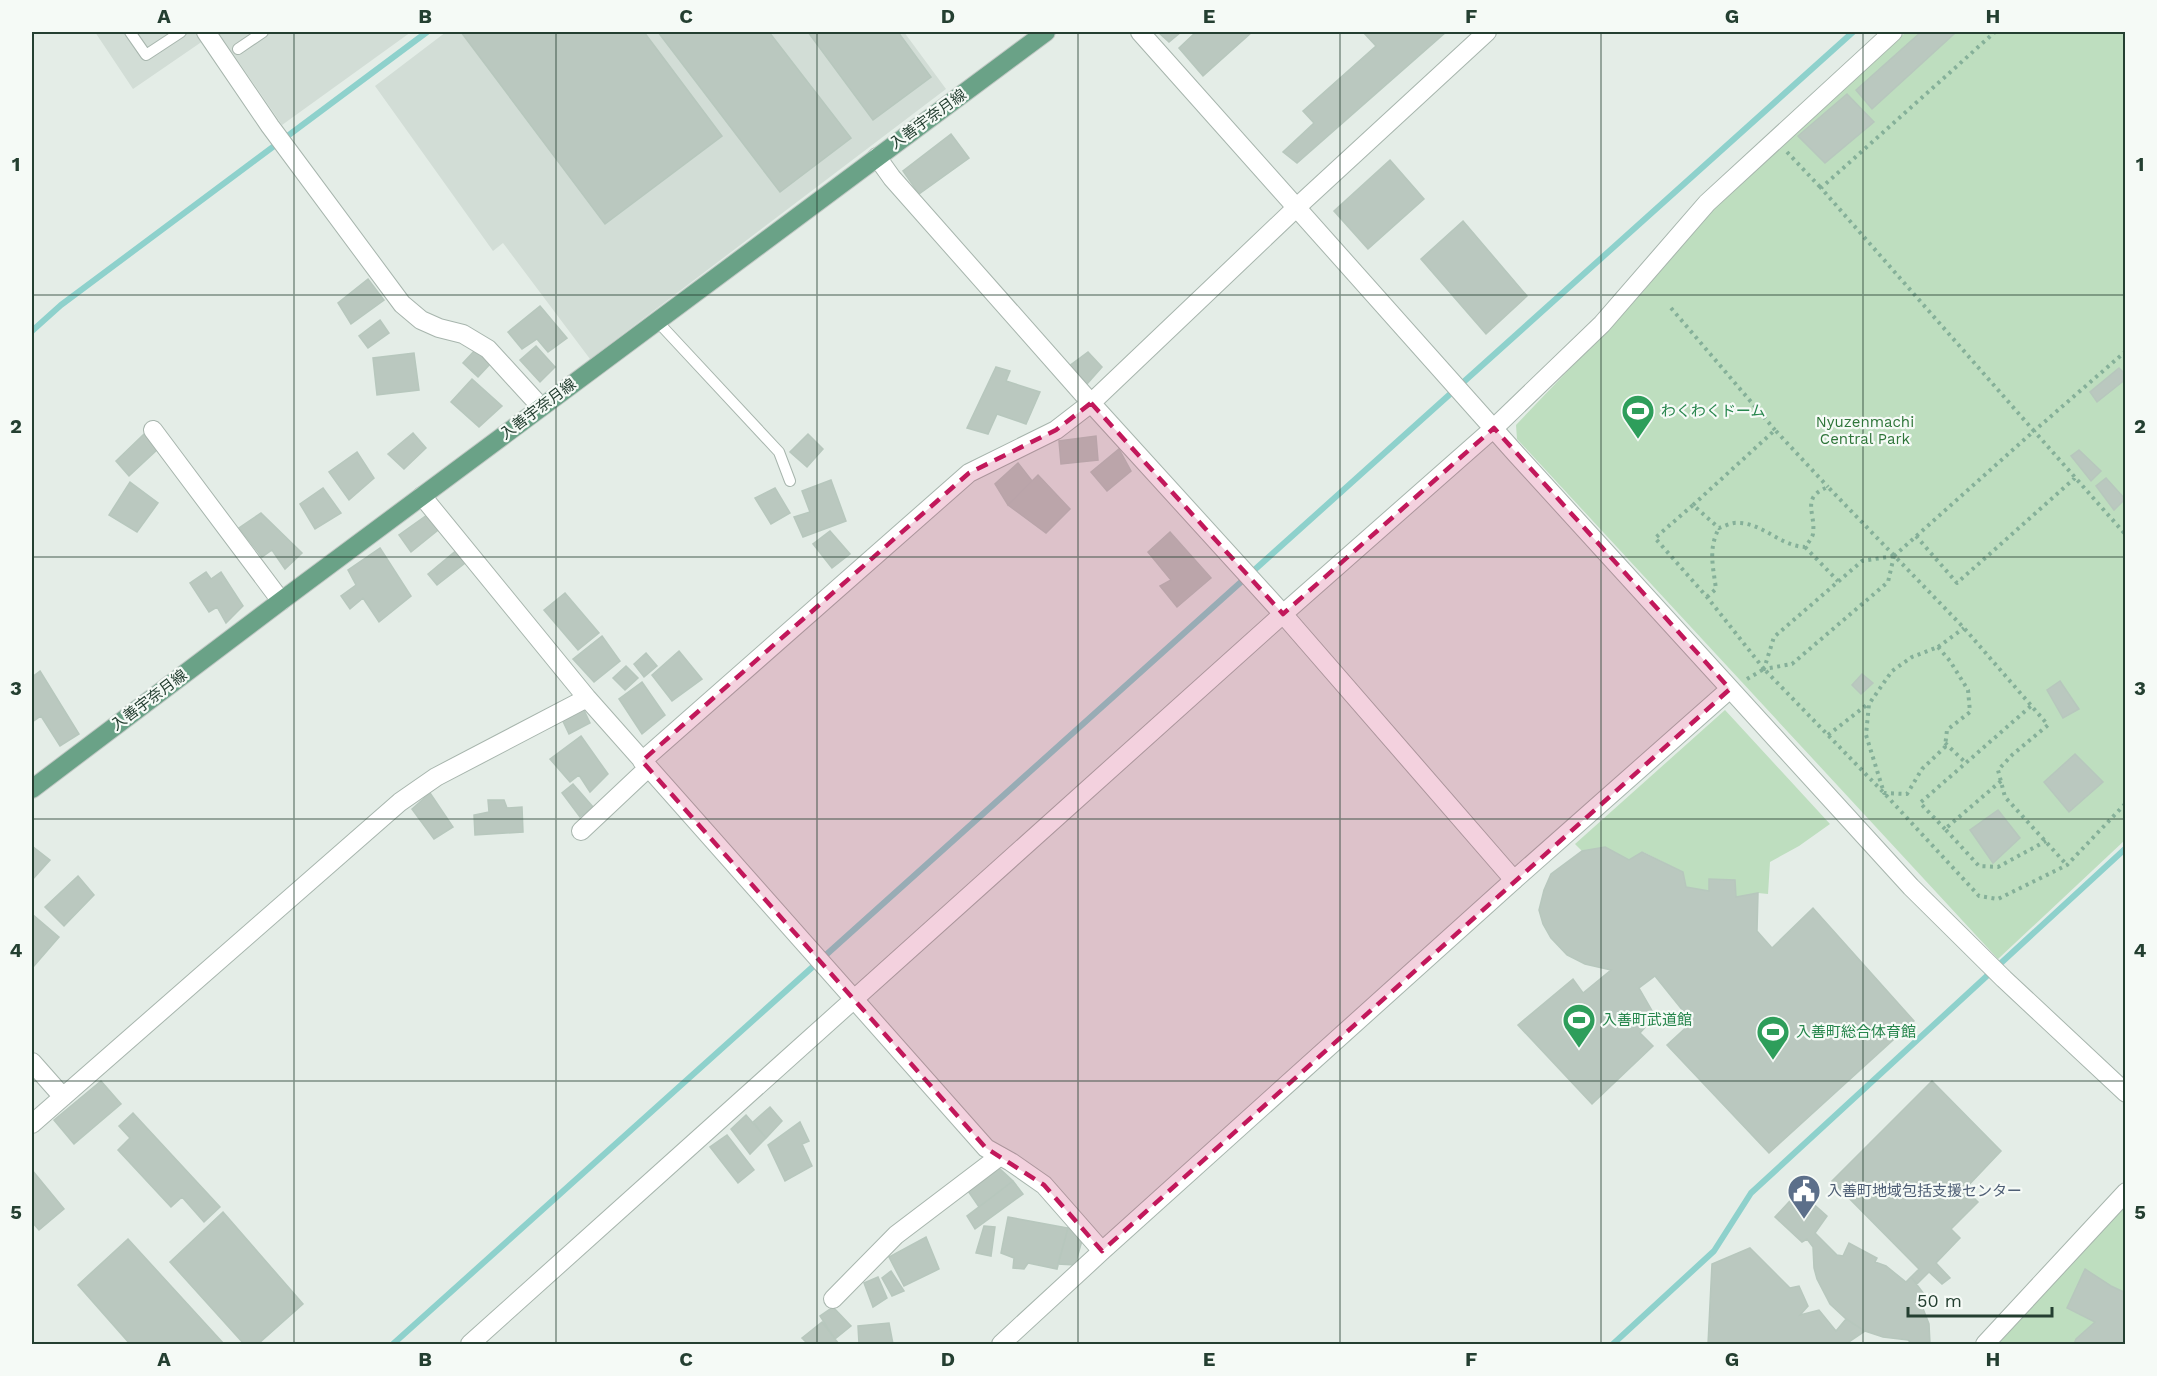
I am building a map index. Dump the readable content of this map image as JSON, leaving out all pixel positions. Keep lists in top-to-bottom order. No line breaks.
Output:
{"streets":{"main road":["入善宇奈月線"]},"parks":["Nyuzenmachi Central Park"],"places":{"sports":["わくわくドーム","入善町武道館","入善町総合体育館"],"public building":["入善町地域包括支援センター"]},"scale_bar":"50 m","grid":{"columns":["A","B","C","D","E","F","G","H"],"rows":["1","2","3","4","5"]}}
